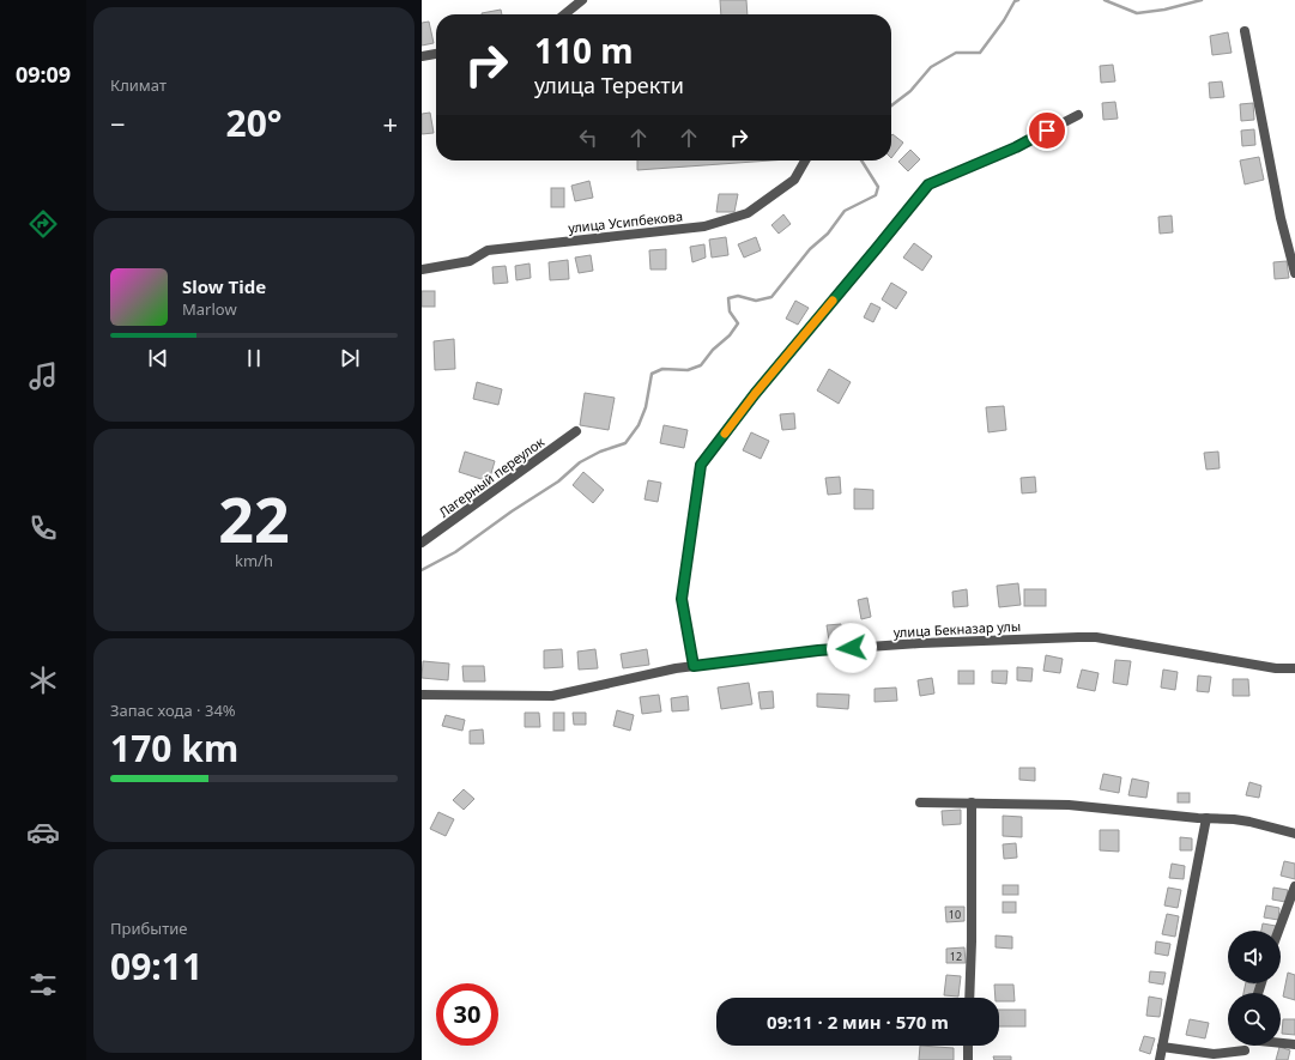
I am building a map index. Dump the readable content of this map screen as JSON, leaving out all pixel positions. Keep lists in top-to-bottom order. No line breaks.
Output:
{"streets":{"street":["улица Усипбекова","Лагерный переулок","улица Бекназар улы"]},"house_numbers":["10","12"],"page":{"tabs":"09:09","tile":["Климат",["22","km/h"],["Запас хода · 34%","170 km"],["Прибытие","09:11"]],"turn":["110 m","улица Теректи"],"heat":["−","20°","+"],"song":["Slow Tide","Marlow"],"limit":"30","trip":"09:11 · 2 мин · 570 m"}}
